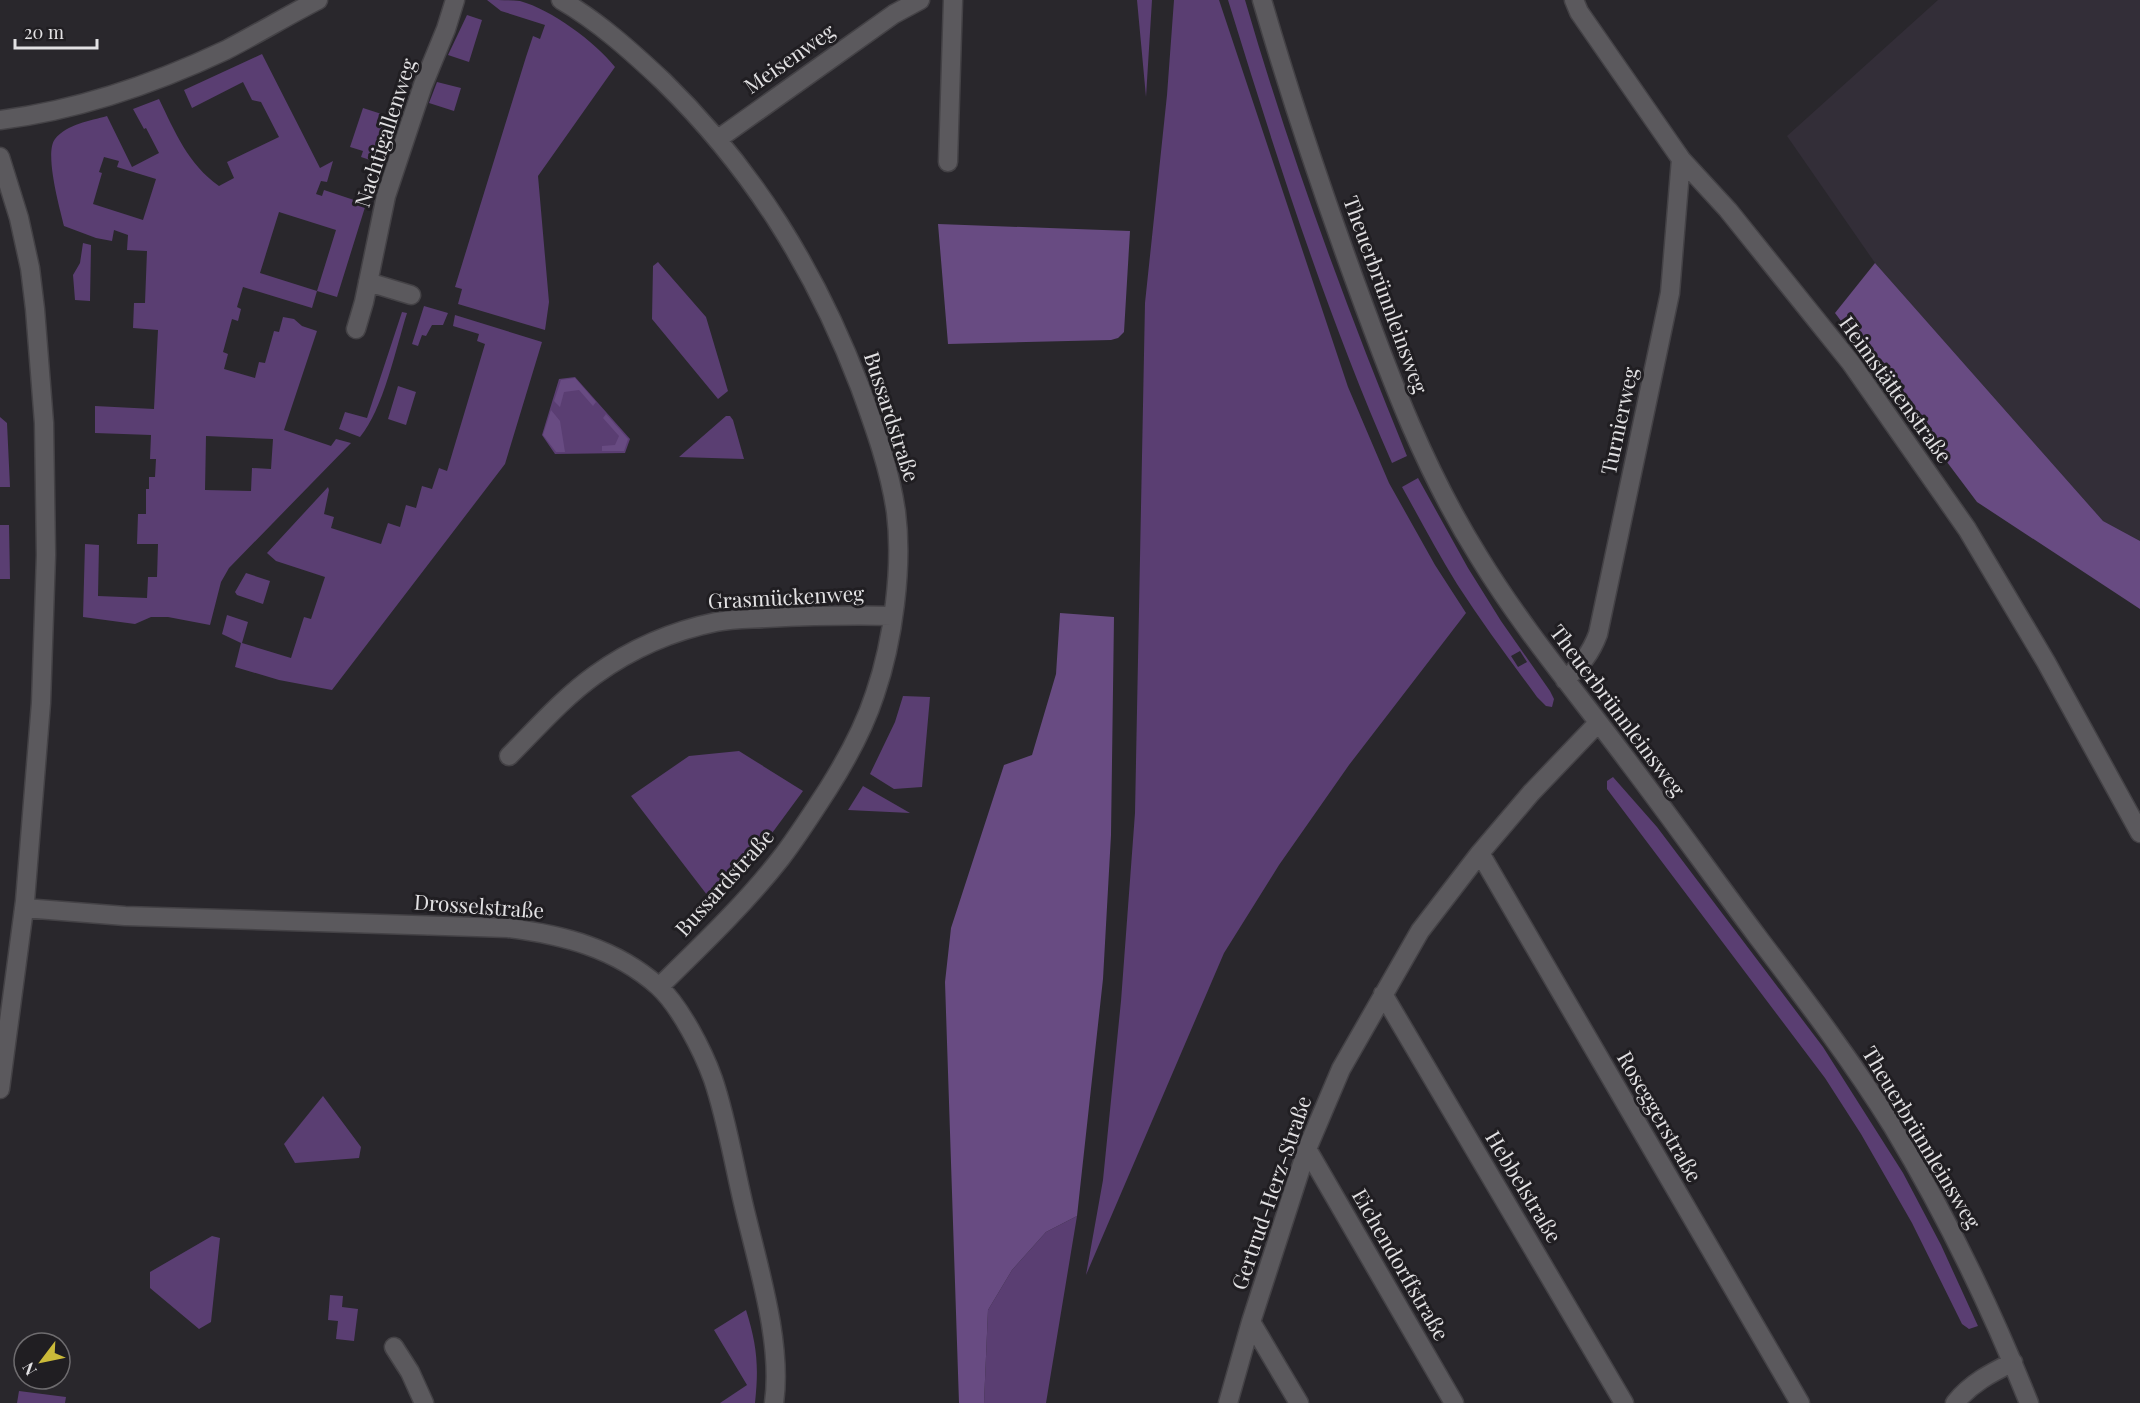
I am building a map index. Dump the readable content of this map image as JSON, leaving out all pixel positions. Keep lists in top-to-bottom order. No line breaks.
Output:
{"streets":{"street":["Meisenweg","Nachtigallenweg","Theuerbrünnleinsweg","Heimstättenstraße","Bussardstraße","Turnierweg","Grasmückenweg","Drosselstraße","Roseggerstraße","Hebbelstraße","Gertrud-Herz-Straße","Eichendorffstraße"]},"crossings":[["Meisenweg","Bussardstraße"],["Theuerbrünnleinsweg","Turnierweg"],["Theuerbrünnleinsweg","Gertrud-Herz-Straße"],["Heimstättenstraße","Turnierweg"],["Bussardstraße","Grasmückenweg"],["Bussardstraße","Drosselstraße"],["Roseggerstraße","Gertrud-Herz-Straße"],["Hebbelstraße","Gertrud-Herz-Straße"],["Gertrud-Herz-Straße","Eichendorffstraße"]],"scale_bar":"20 m","north":"bottom left"}
